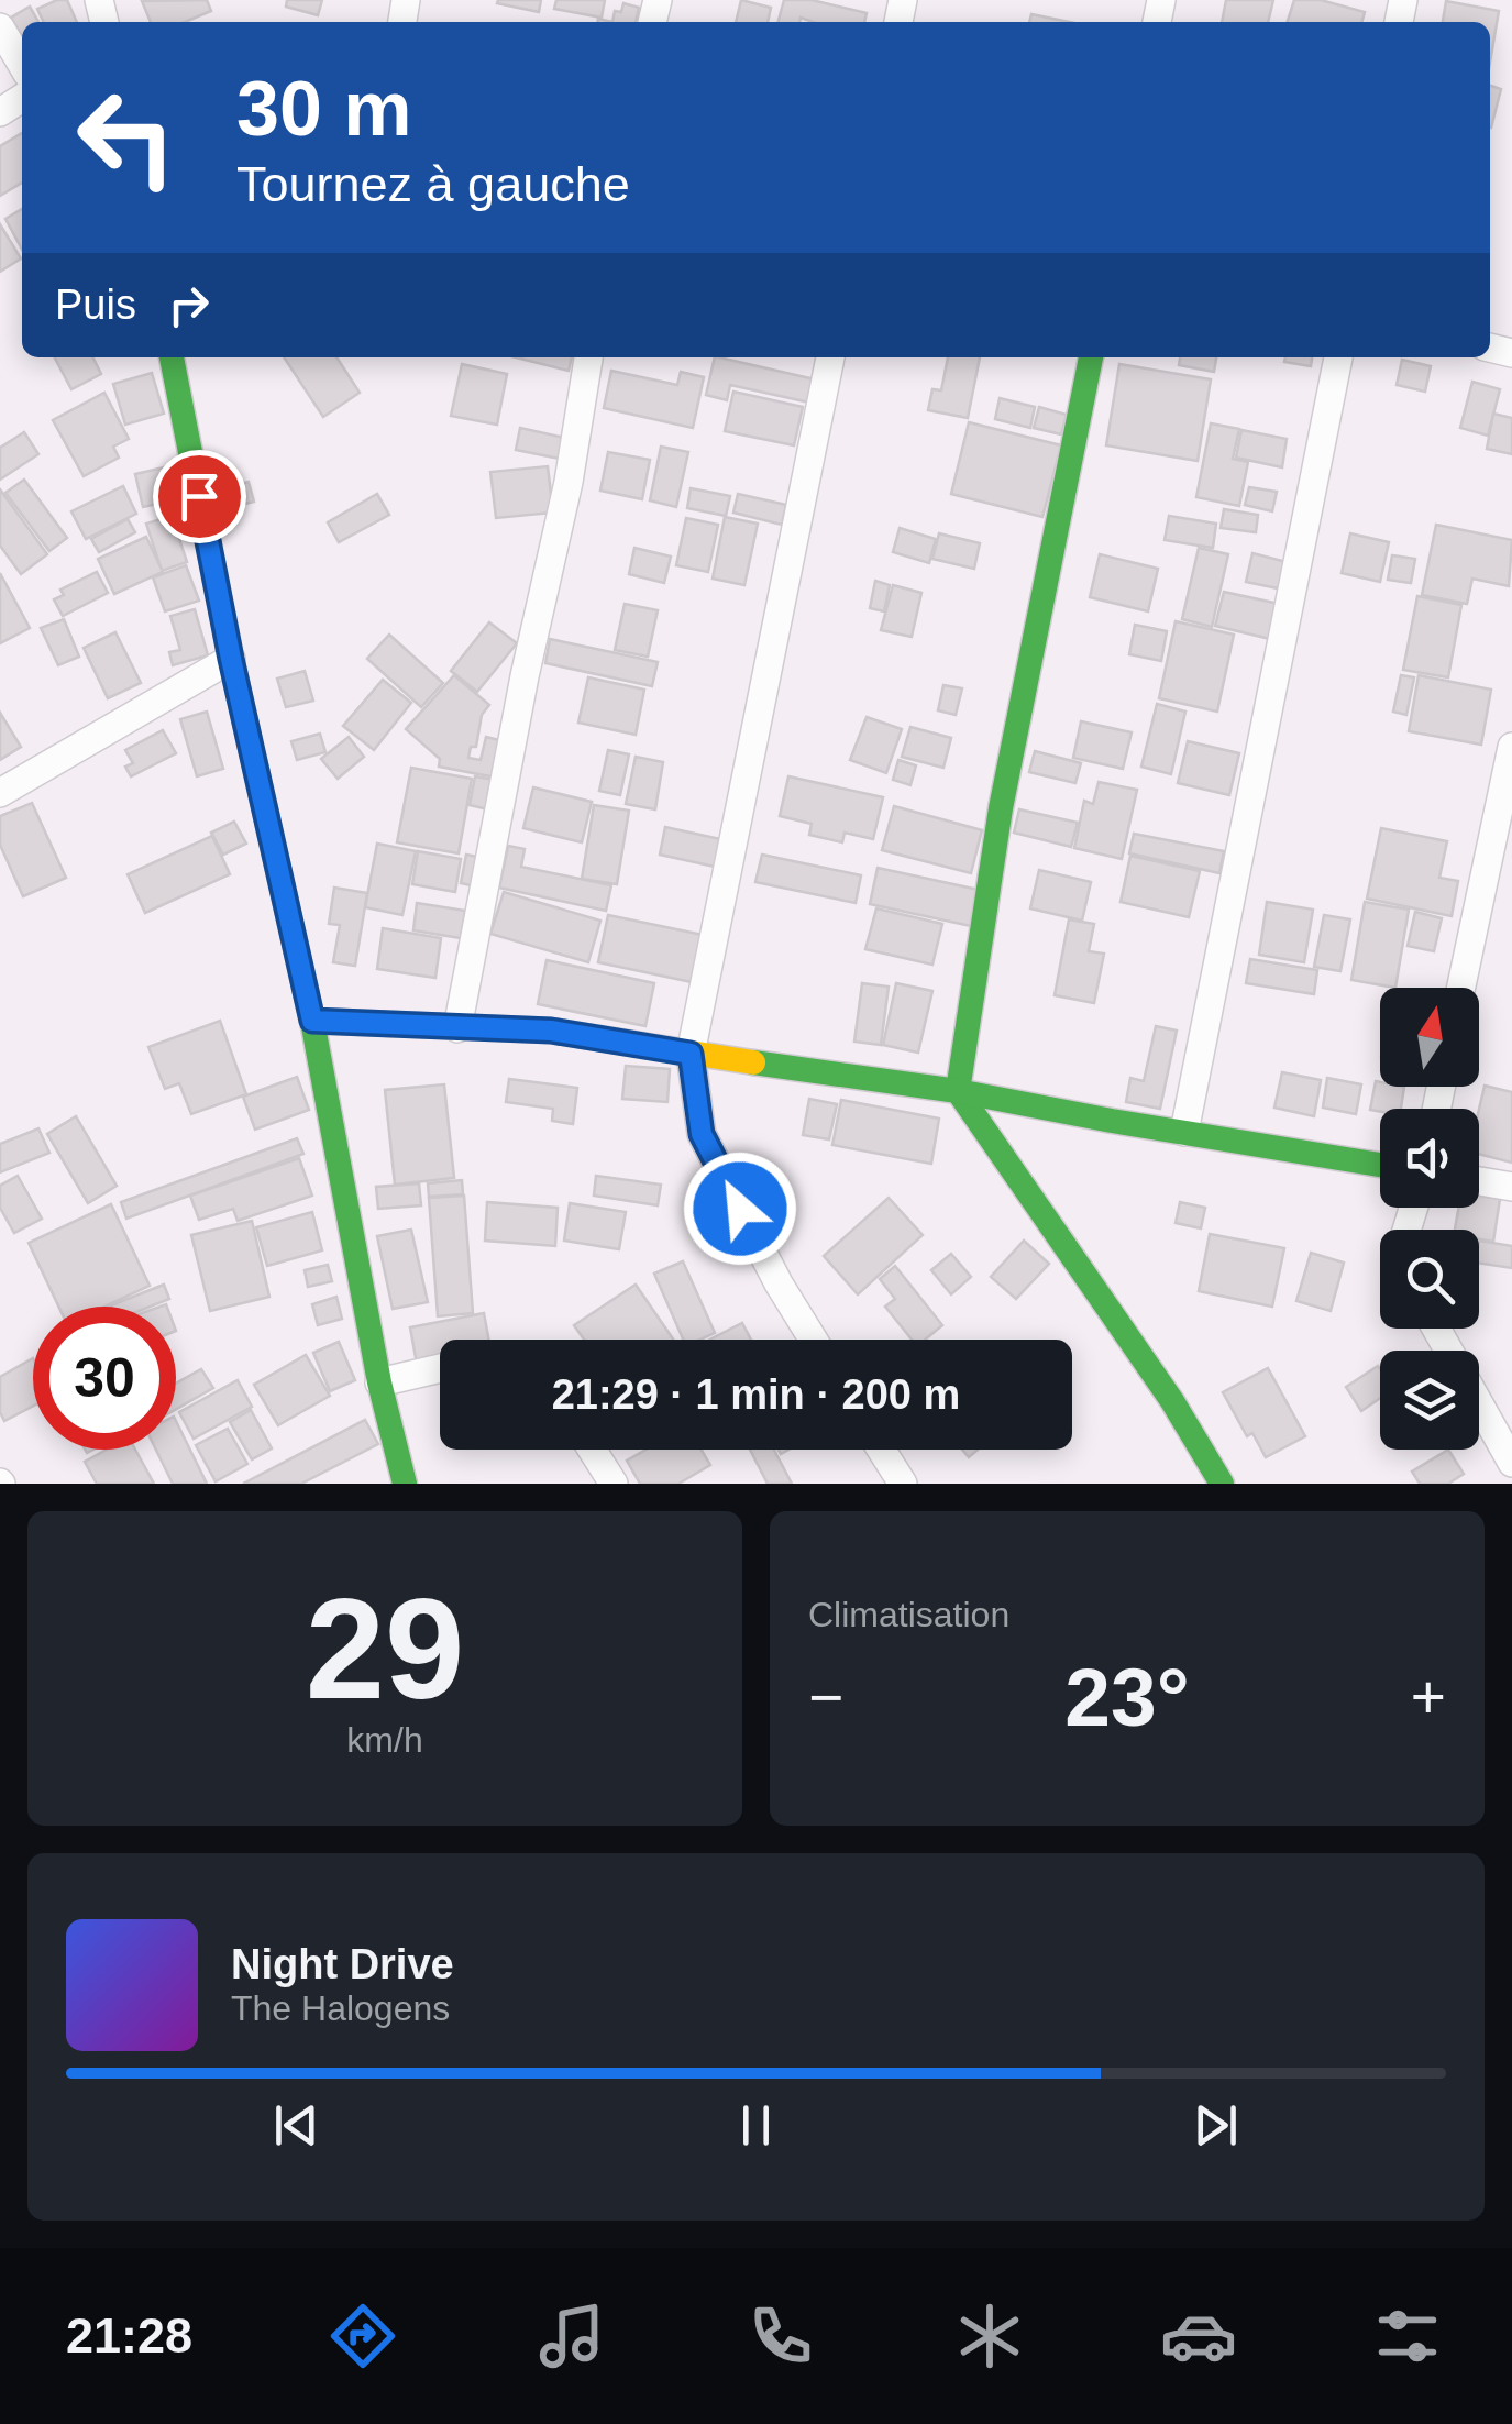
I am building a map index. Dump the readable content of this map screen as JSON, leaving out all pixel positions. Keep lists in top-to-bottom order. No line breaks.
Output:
{"north":"top","page":{"turn":["30 m","Tournez à gauche"],"then":"Puis","limit":"30","trip":"21:29 · 1 min · 200 m","tile":[["29","km/h"],"Climatisation"],"heat":["−","23°","+"],"song":["Night Drive","The Halogens"],"tabs":"21:28"}}
